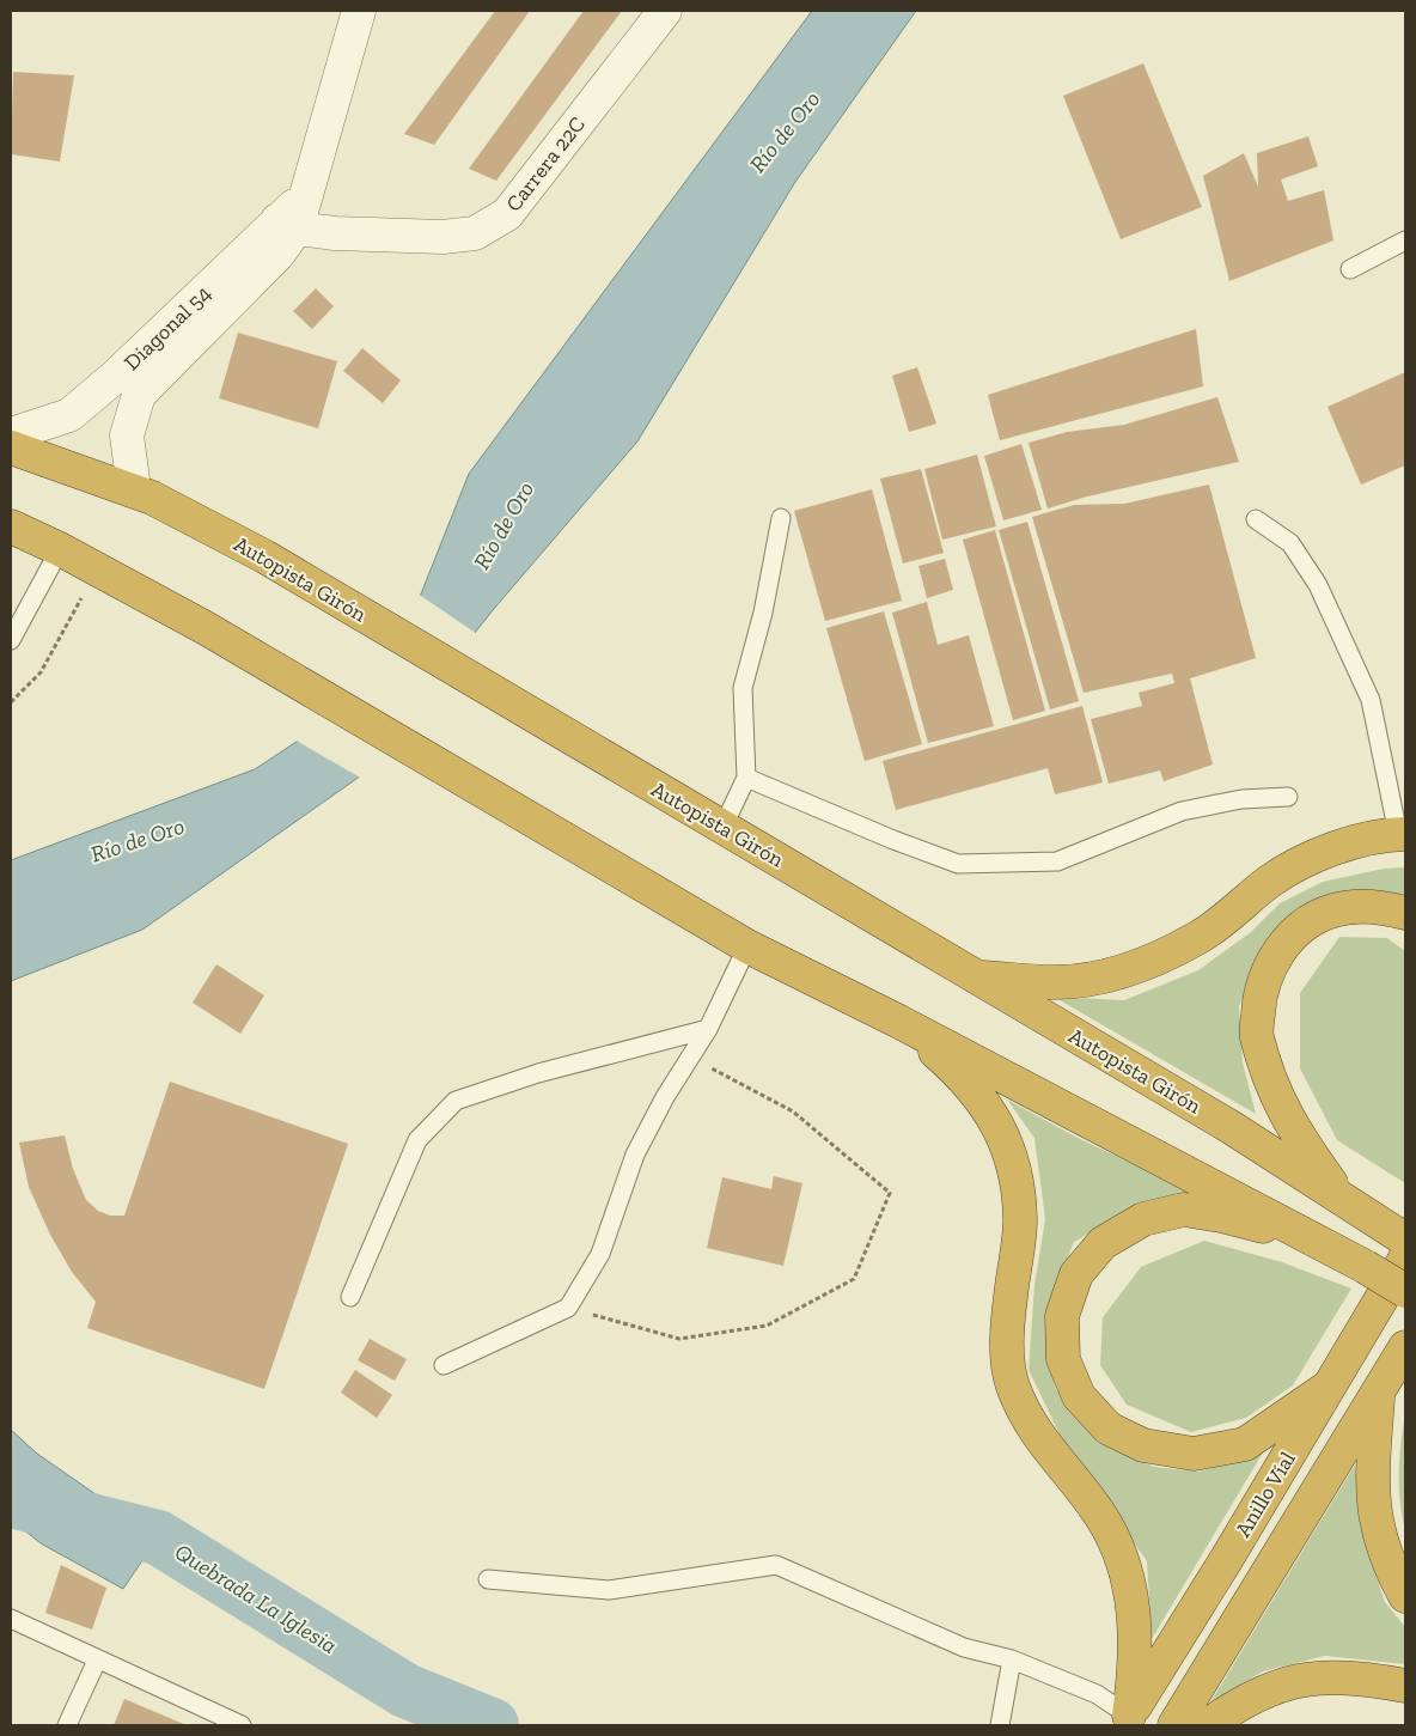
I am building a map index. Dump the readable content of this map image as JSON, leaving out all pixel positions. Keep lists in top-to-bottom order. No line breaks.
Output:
{"streets":{"highway":["Autopista Girón","Anillo Víal"],"street":["Carrera 22C","Diagonal 54"]},"crossings":[["Carrera 22C","Diagonal 54"],["Diagonal 54","Autopista Girón"],["Autopista Girón","Anillo Víal"]],"water":["Río de Oro","Quebrada La Iglesia"]}
